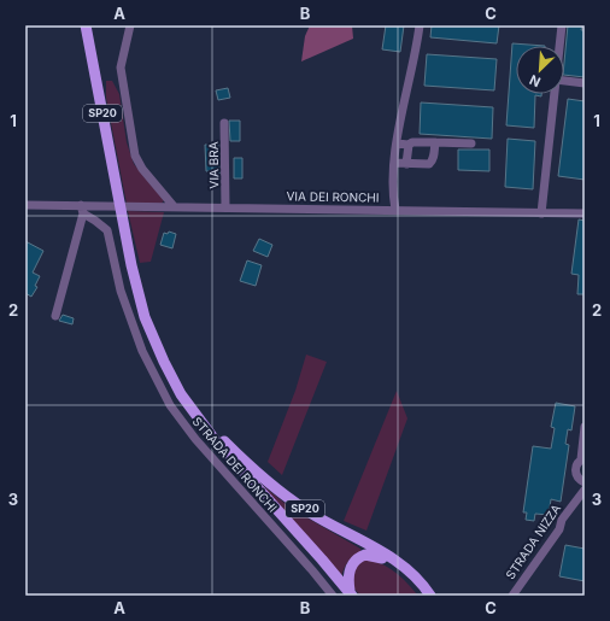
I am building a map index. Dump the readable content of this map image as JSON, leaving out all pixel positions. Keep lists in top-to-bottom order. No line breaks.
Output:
{"streets":{"main road":["SP20"],"street":["VIA BRA","VIA DEI RONCHI","STRADA DEI RONCHI","STRADA NIZZA"]},"crossings":[["VIA BRA","VIA DEI RONCHI"],["VIA DEI RONCHI","STRADA DEI RONCHI"]],"north":"bottom left","grid":{"columns":["A","B","C"],"rows":["1","2","3"]}}
